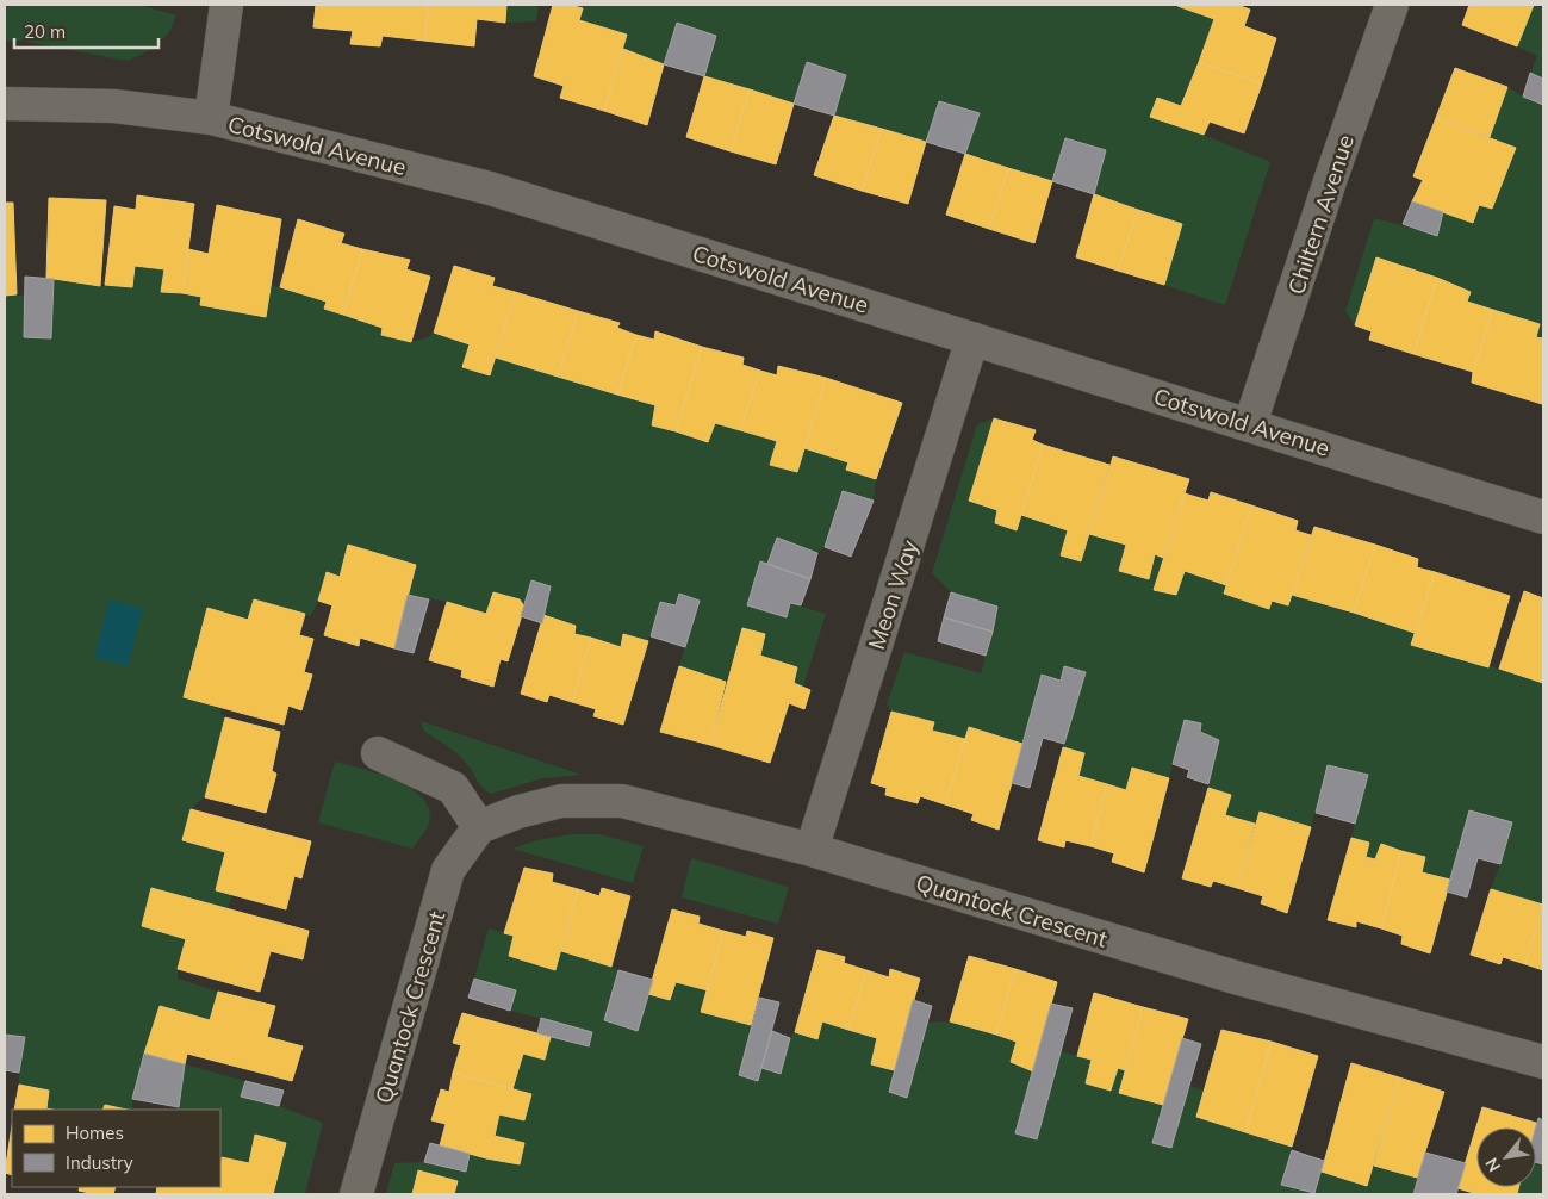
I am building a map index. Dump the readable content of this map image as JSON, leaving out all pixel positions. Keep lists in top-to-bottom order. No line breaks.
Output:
{"streets":{"street":["Cotswold Avenue","Chiltern Avenue","Meon Way","Quantock Crescent"]},"crossings":[["Cotswold Avenue","Chiltern Avenue"],["Cotswold Avenue","Meon Way"],["Meon Way","Quantock Crescent"]],"legend":["Homes","Industry"],"scale_bar":"20 m","north":"bottom left"}
